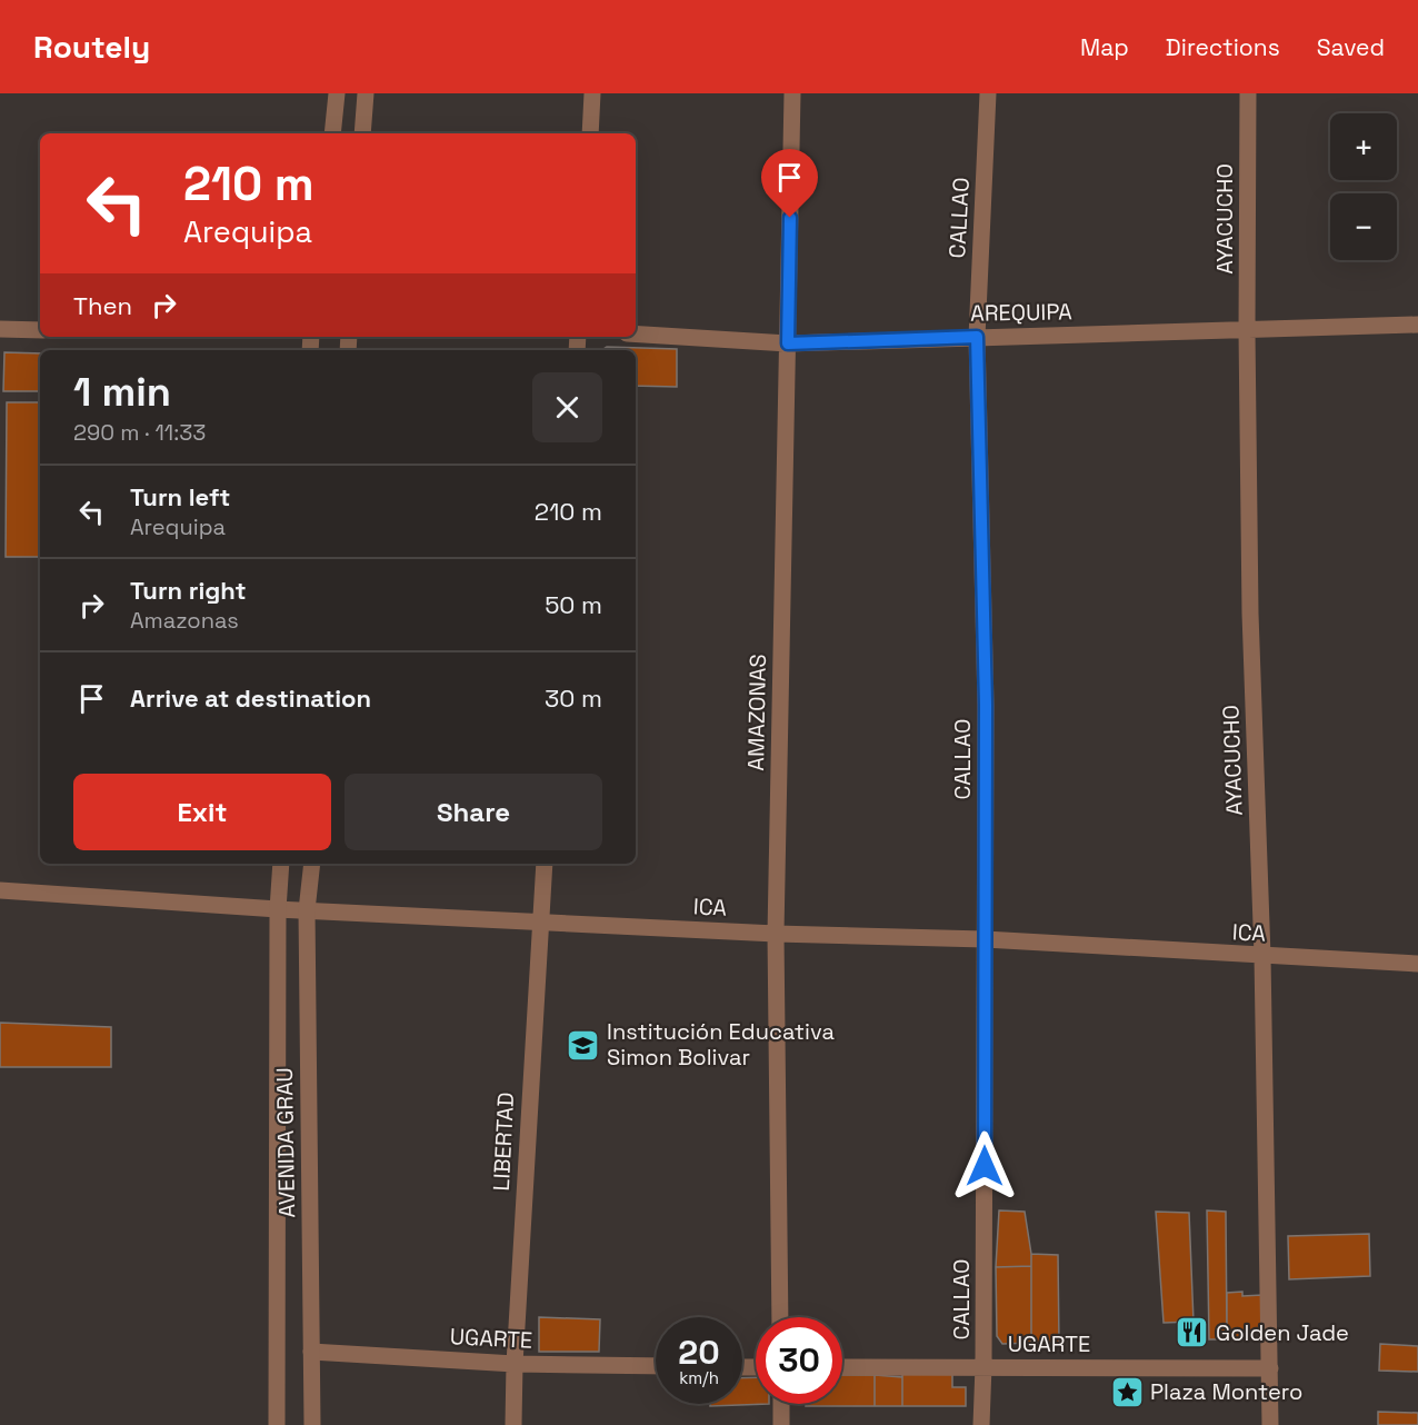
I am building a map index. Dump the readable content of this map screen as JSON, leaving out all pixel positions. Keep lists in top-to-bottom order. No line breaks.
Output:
{"streets":{"street":["CALLAO","AYACUCHO","AREQUIPA","AMAZONAS","ICA","LIBERTAD","AVENIDA GRAU","UGARTE"]},"crossings":[["CALLAO","AREQUIPA"],["CALLAO","ICA"],["CALLAO","UGARTE"],["AYACUCHO","AREQUIPA"],["AYACUCHO","ICA"],["AYACUCHO","UGARTE"],["AREQUIPA","AMAZONAS"],["AMAZONAS","ICA"],["ICA","LIBERTAD"],["ICA","AVENIDA GRAU"],["LIBERTAD","UGARTE"],["AVENIDA GRAU","UGARTE"]],"places":{"school or university":["Institución Educativa Simon Bolivar"],"restaurant":["Golden Jade"],"place":["Plaza Montero"]},"page":{"header":"Routely","nav":["Map","Directions","Saved"],"map_buttons":["+","−"],"turn":["210 m","Arequipa"],"then":"Then","heading":["1 min","290 m · 11:33"],"list":[{"name":"Turn left","note":"Arequipa","value":"210 m"},{"name":"Turn right","note":"Amazonas","value":"50 m"},{"name":"Arrive at destination","value":"30 m"}],"buttons":["Exit","Share"],"speed":"20 km/h","limit":"30"}}
